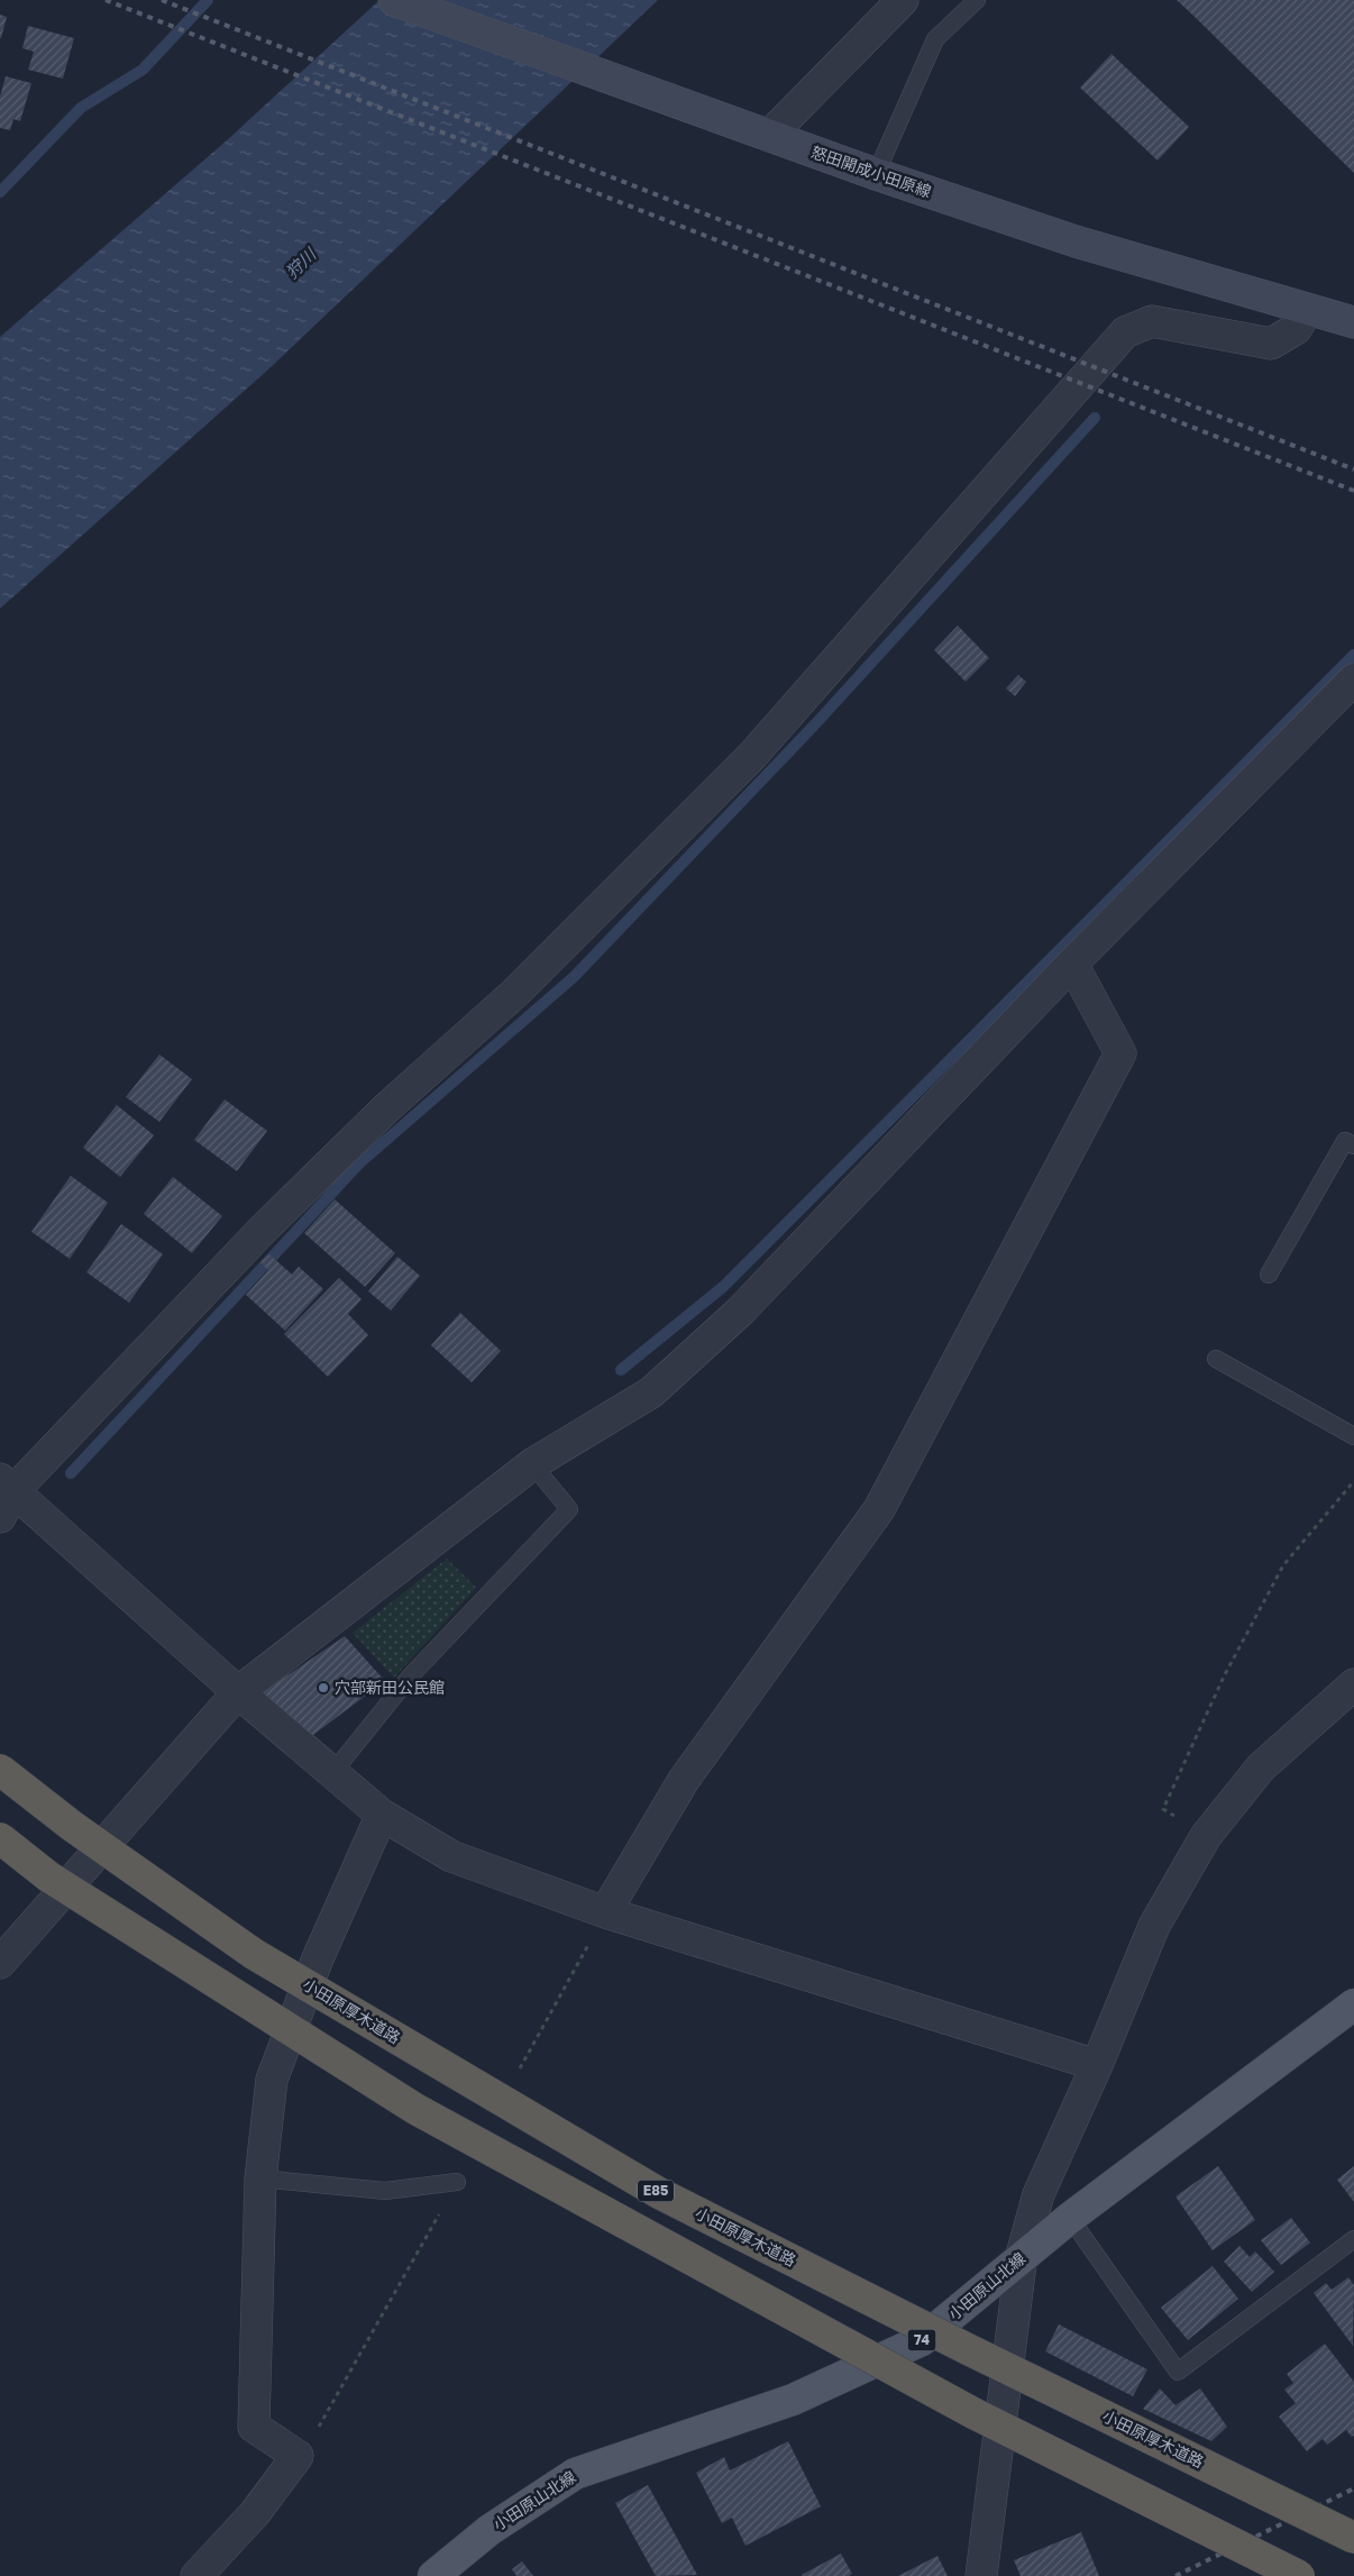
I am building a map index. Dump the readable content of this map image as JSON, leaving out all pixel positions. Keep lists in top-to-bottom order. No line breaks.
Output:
{"streets":{"highway":["小田原厚木道路","E85"],"main road":["怒田開成小田原線","小田原山北線","74"]},"water":["狩川"],"places":["穴部新田公民館"]}
